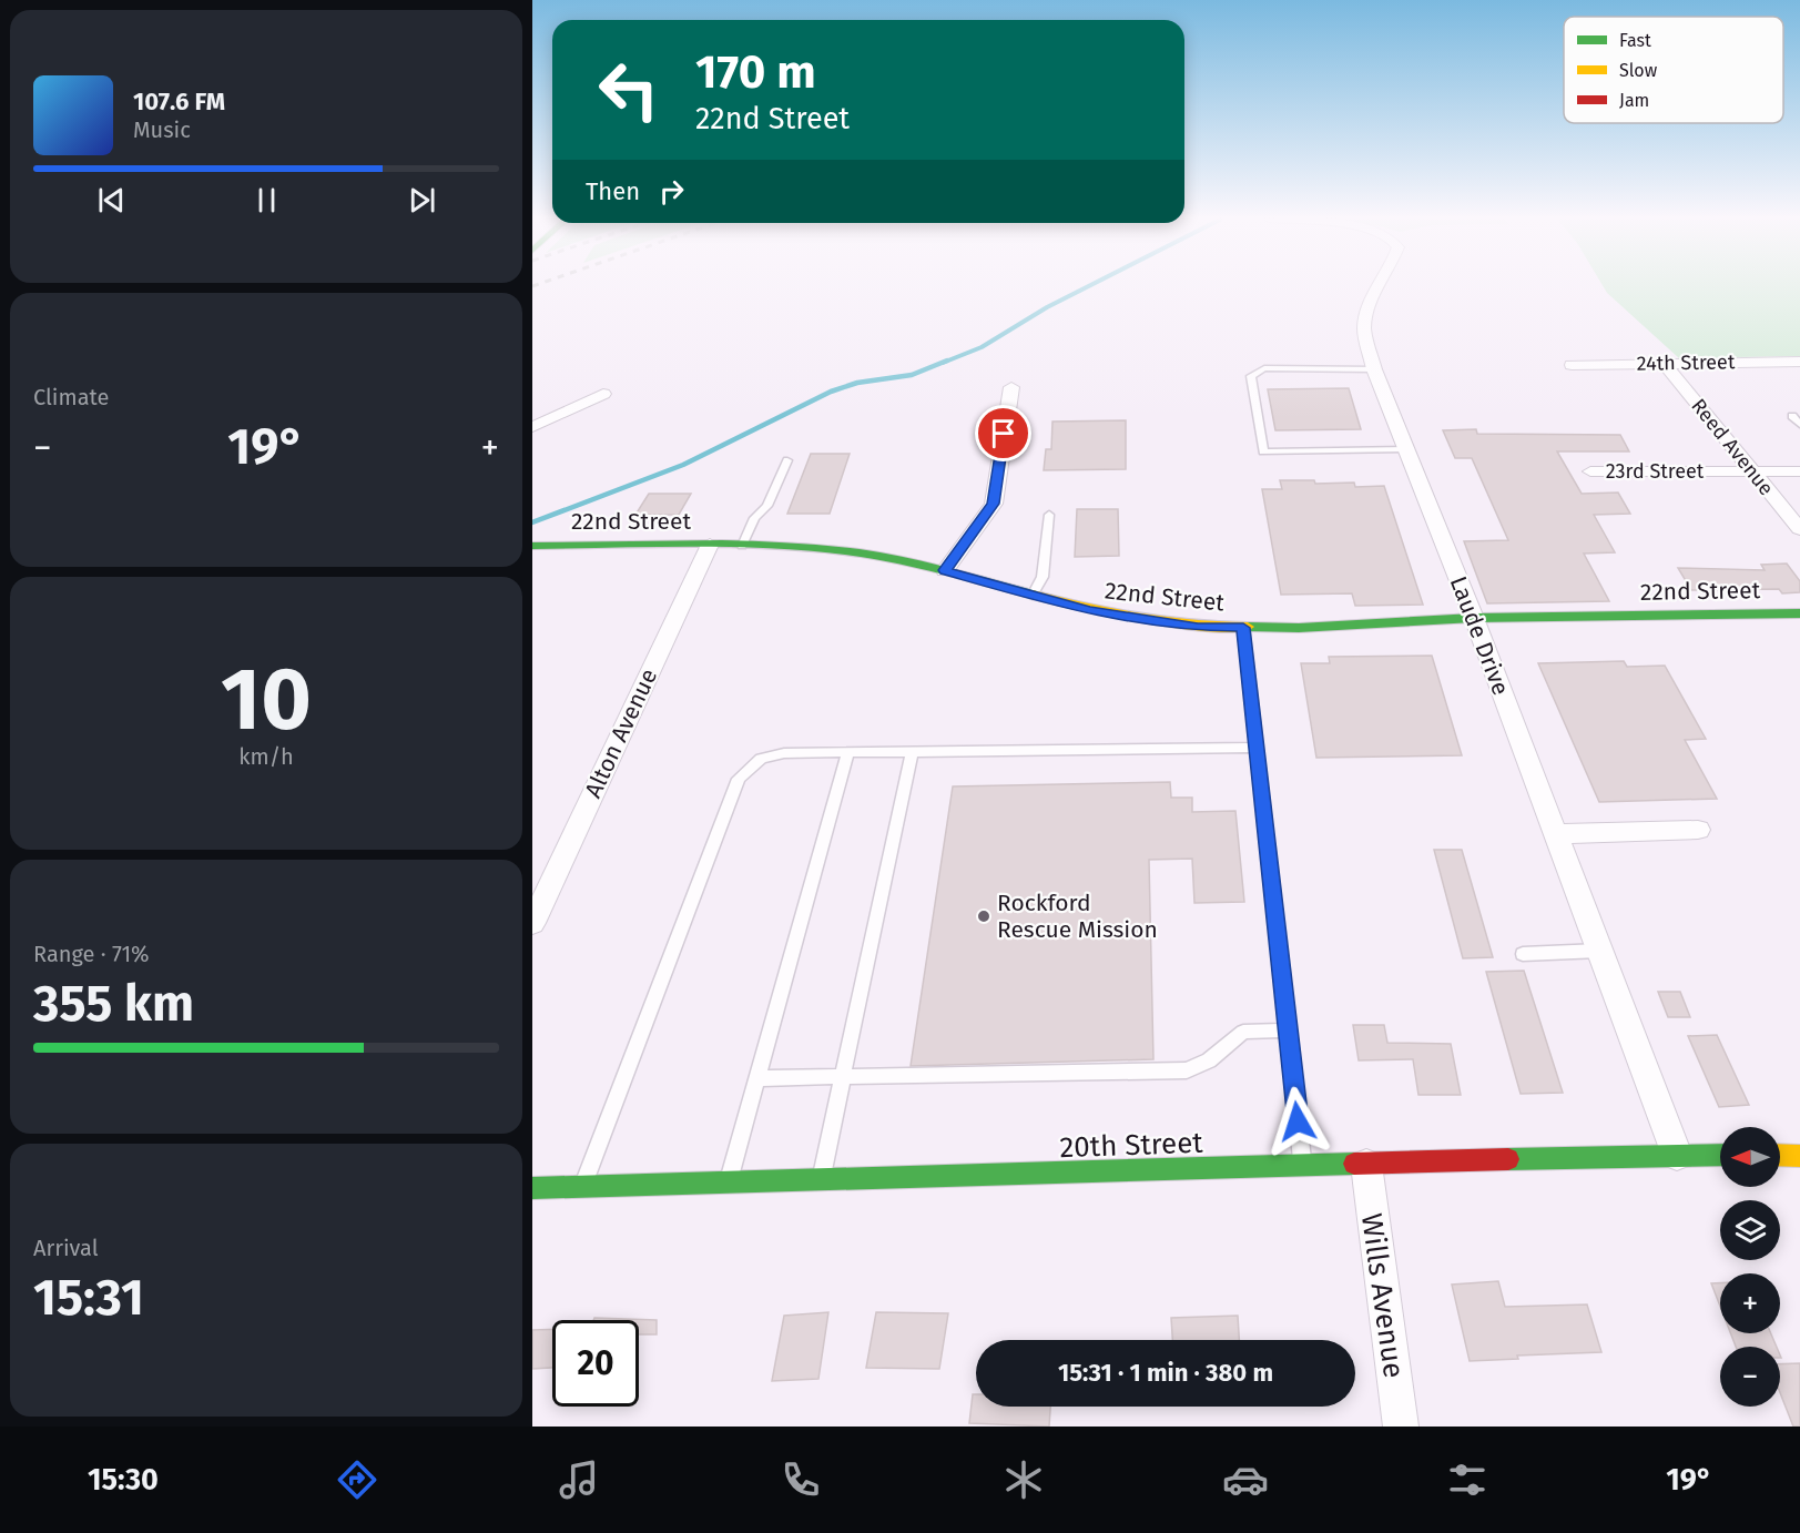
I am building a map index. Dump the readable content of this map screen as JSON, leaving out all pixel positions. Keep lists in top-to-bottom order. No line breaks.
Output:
{"streets":{"street":["24th Street","Reed Avenue","23rd Street","22nd Street","Laude Drive","Alton Avenue","20th Street","Wills Avenue"]},"crossings":[["24th Street","Reed Avenue"],["Reed Avenue","23rd Street"],["22nd Street","Laude Drive"],["22nd Street","Alton Avenue"],["Laude Drive","20th Street"],["20th Street","Wills Avenue"]],"places":["Rockford Rescue Mission"],"legend":["Fast","Slow","Jam"],"north":"left","page":{"turn":["170 m","22nd Street"],"song":["107.6 FM","Music"],"then":"Then","tile":["Climate",["10","km/h"],["Range · 71%","355 km"],["Arrival","15:31"]],"heat":["−","19°","+"],"map_buttons":["+","−"],"limit":"20","trip":"15:31 · 1 min · 380 m","tabs":["15:30","19°"]}}
